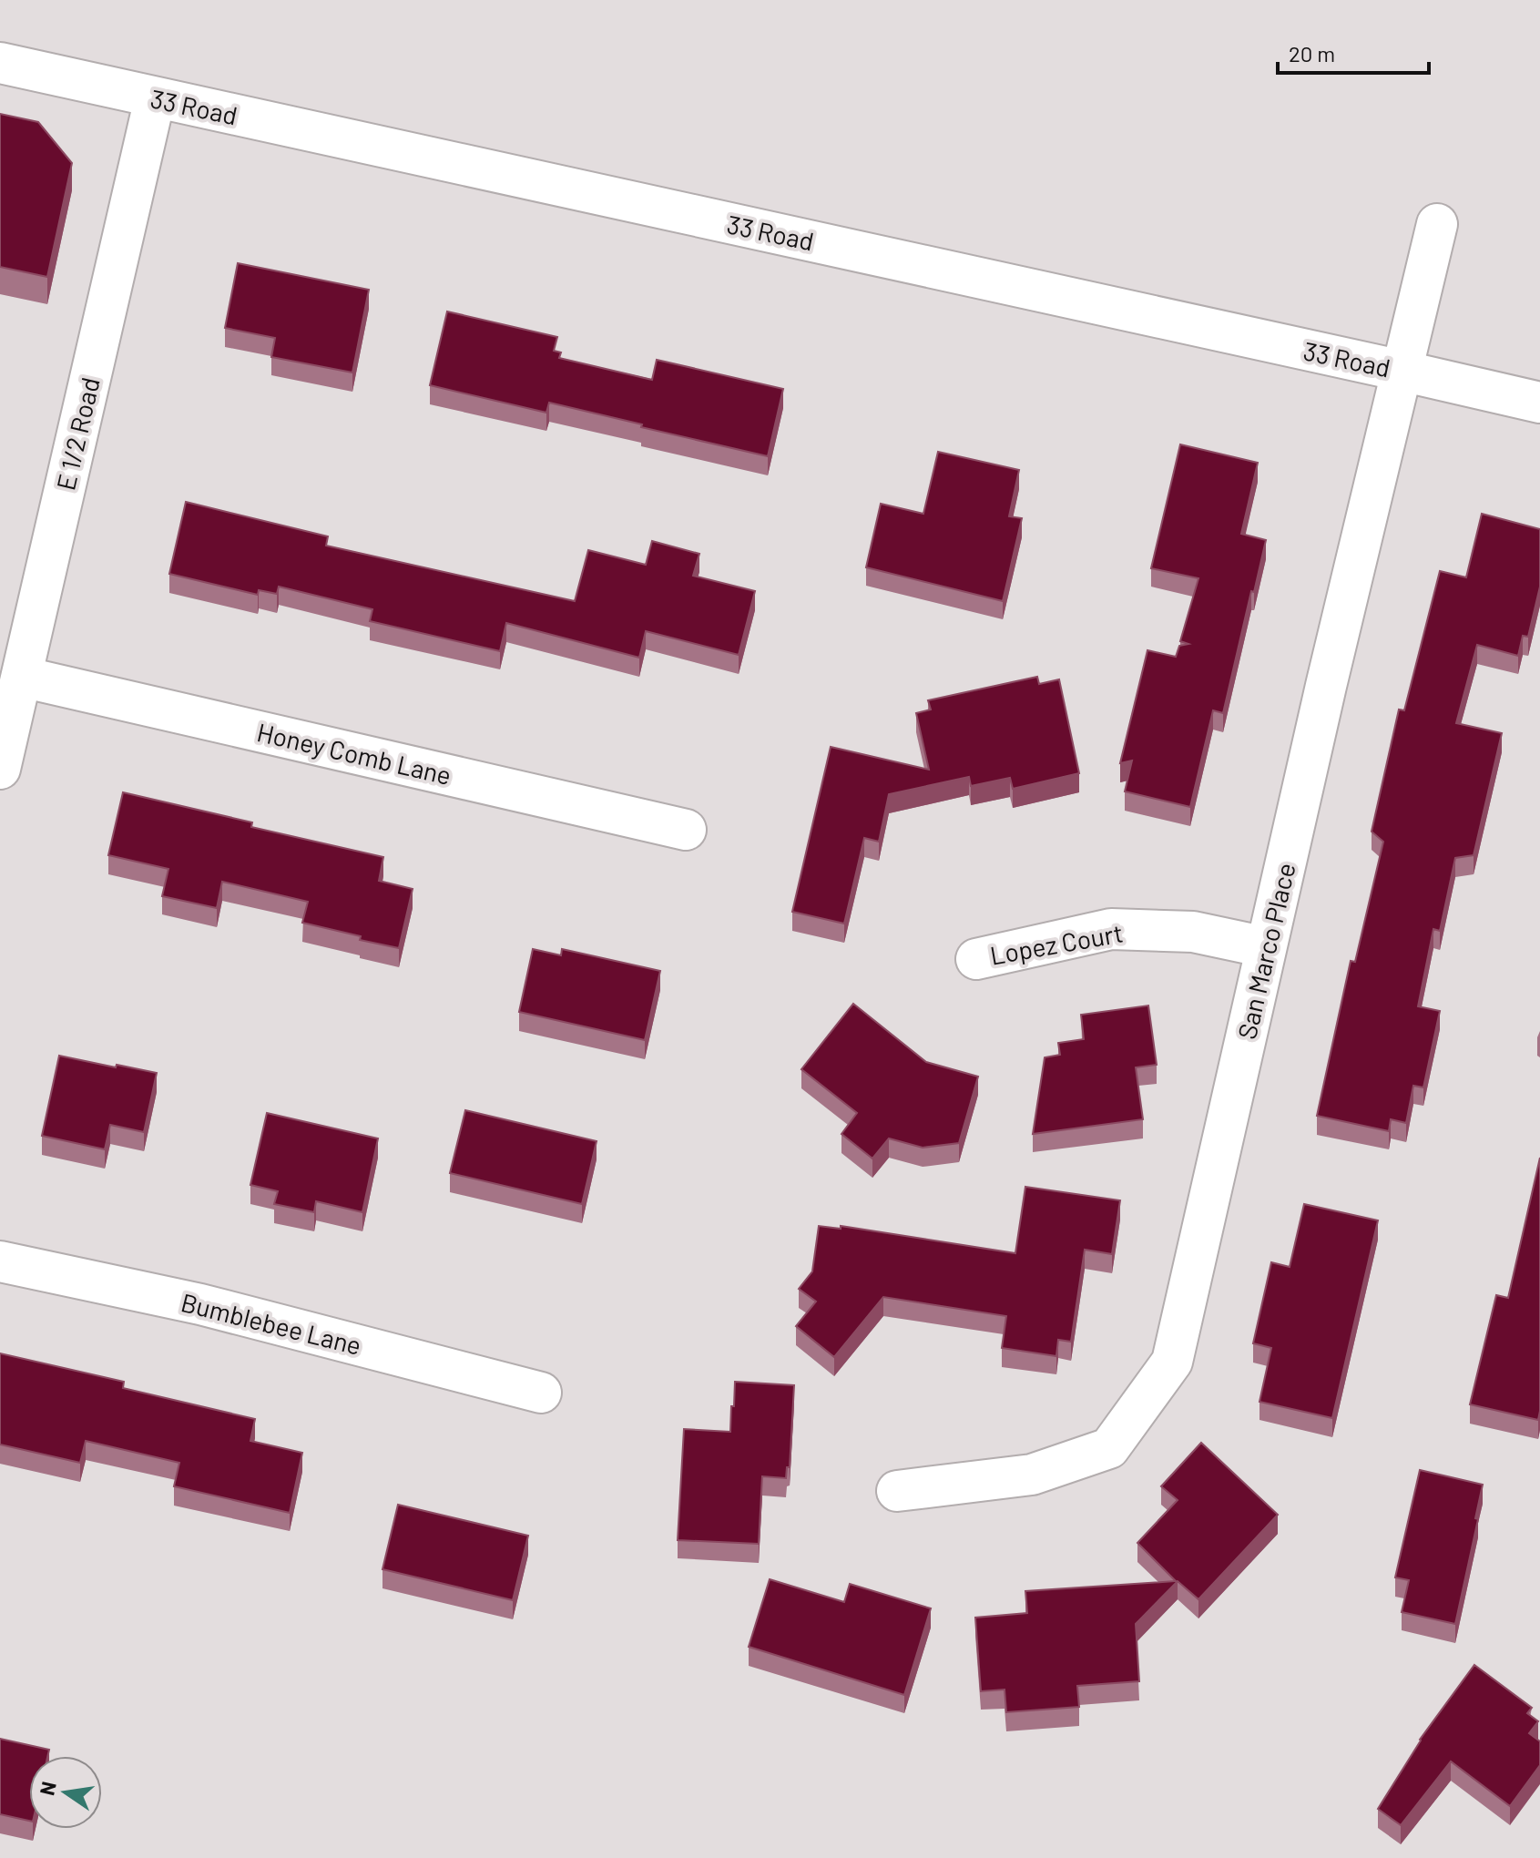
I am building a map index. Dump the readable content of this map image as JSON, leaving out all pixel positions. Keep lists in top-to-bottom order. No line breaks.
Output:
{"streets":{"street":["33 Road","E 1/2 Road","Honey Comb Lane","Lopez Court","San Marco Place","Bumblebee Lane"]},"crossings":[["33 Road","E 1/2 Road"],["33 Road","San Marco Place"],["E 1/2 Road","Honey Comb Lane"],["Lopez Court","San Marco Place"]],"scale_bar":"20 m","north":"left"}
